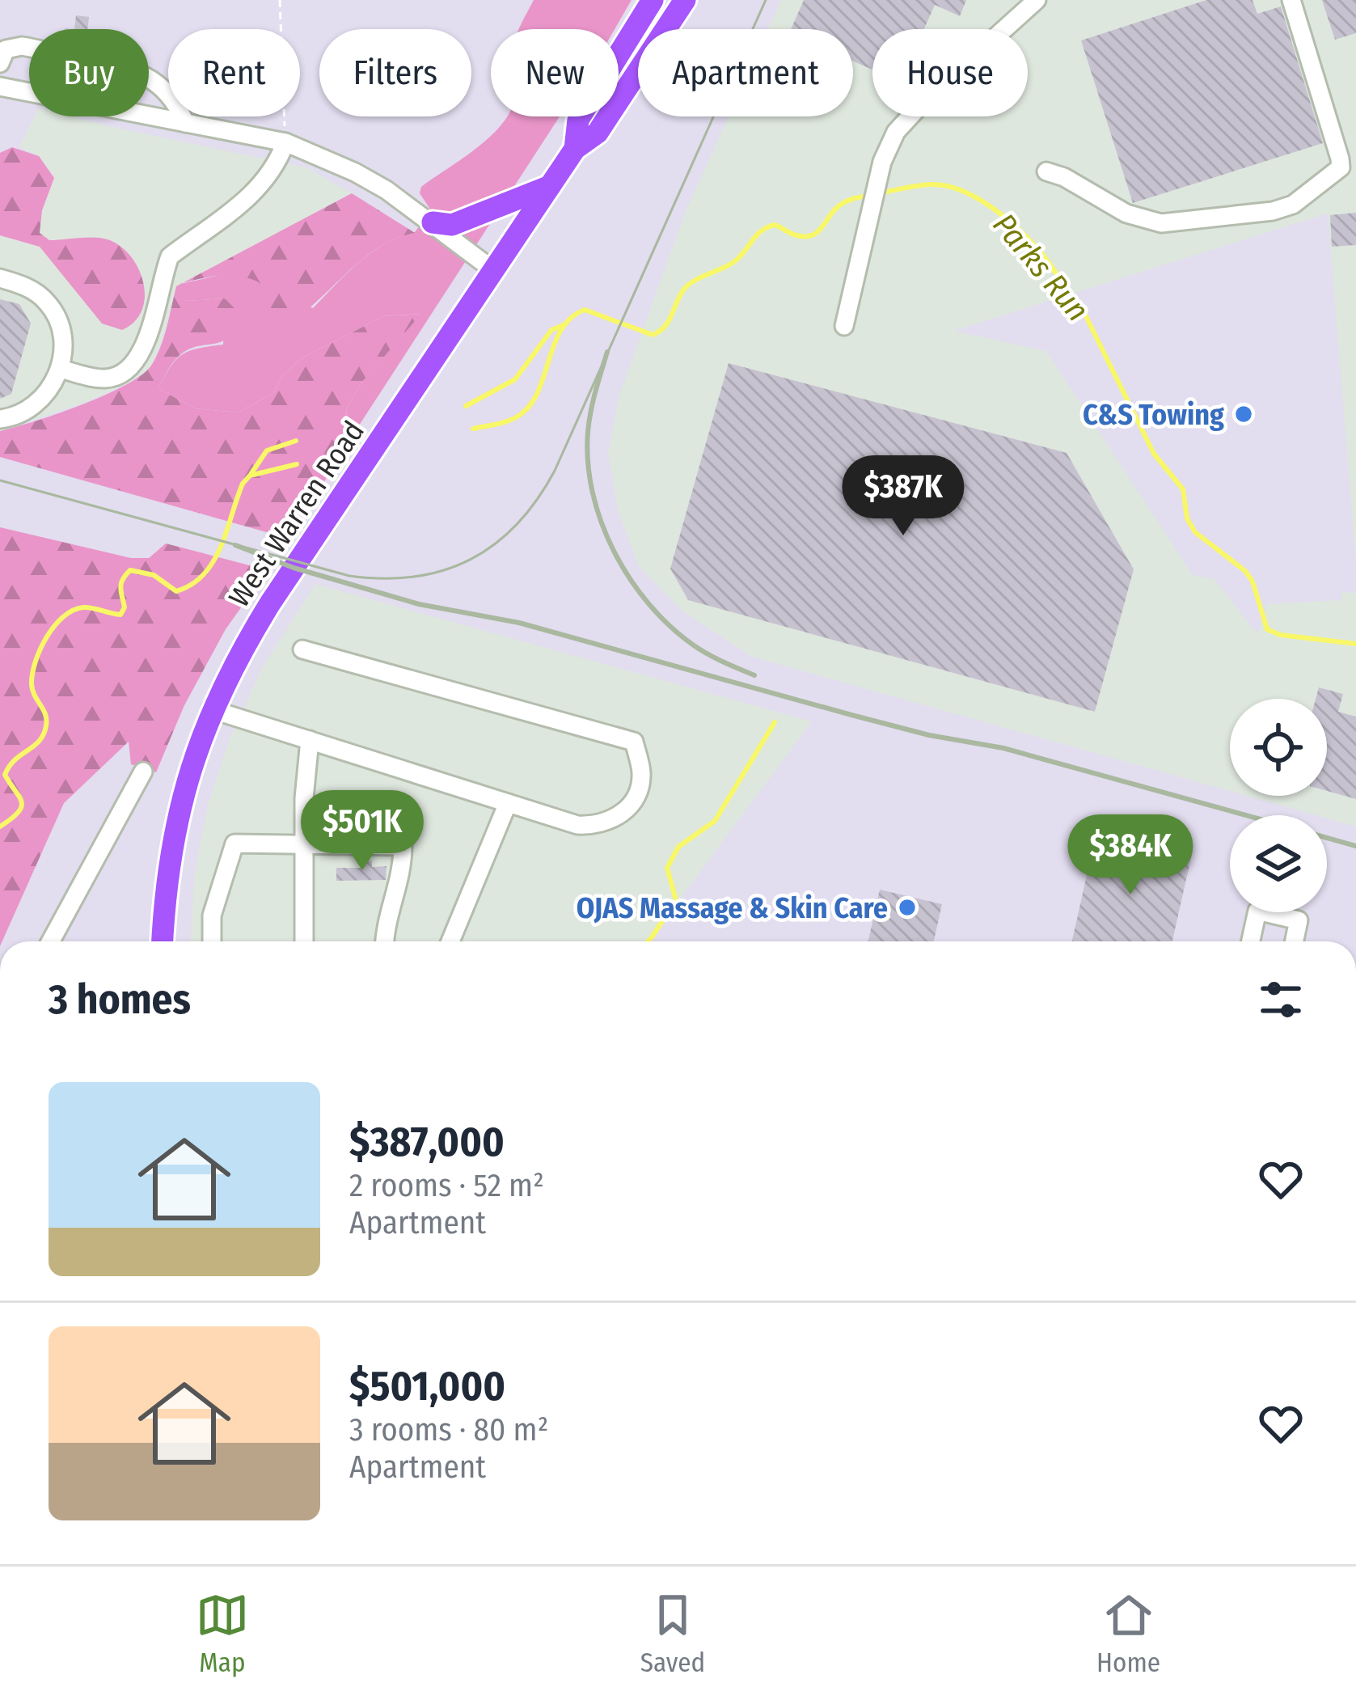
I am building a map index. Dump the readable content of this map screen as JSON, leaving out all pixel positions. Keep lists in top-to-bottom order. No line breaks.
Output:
{"streets":{"main road":["West Warren Road"]},"water":["Parks Run"],"places":["C&S Towing","OJAS Massage & Skin Care"],"page":{"chip":["Buy","Rent","Filters","New","Apartment","House"],"price":["$387K","$501K","$384K"],"heading":"3 homes","list":[{"name":"$387,000","note":"2 rooms · 52 m² · Apartment"},{"name":"$501,000","note":"3 rooms · 80 m² · Apartment"}],"tabs":["Map","Saved","Home"]}}
